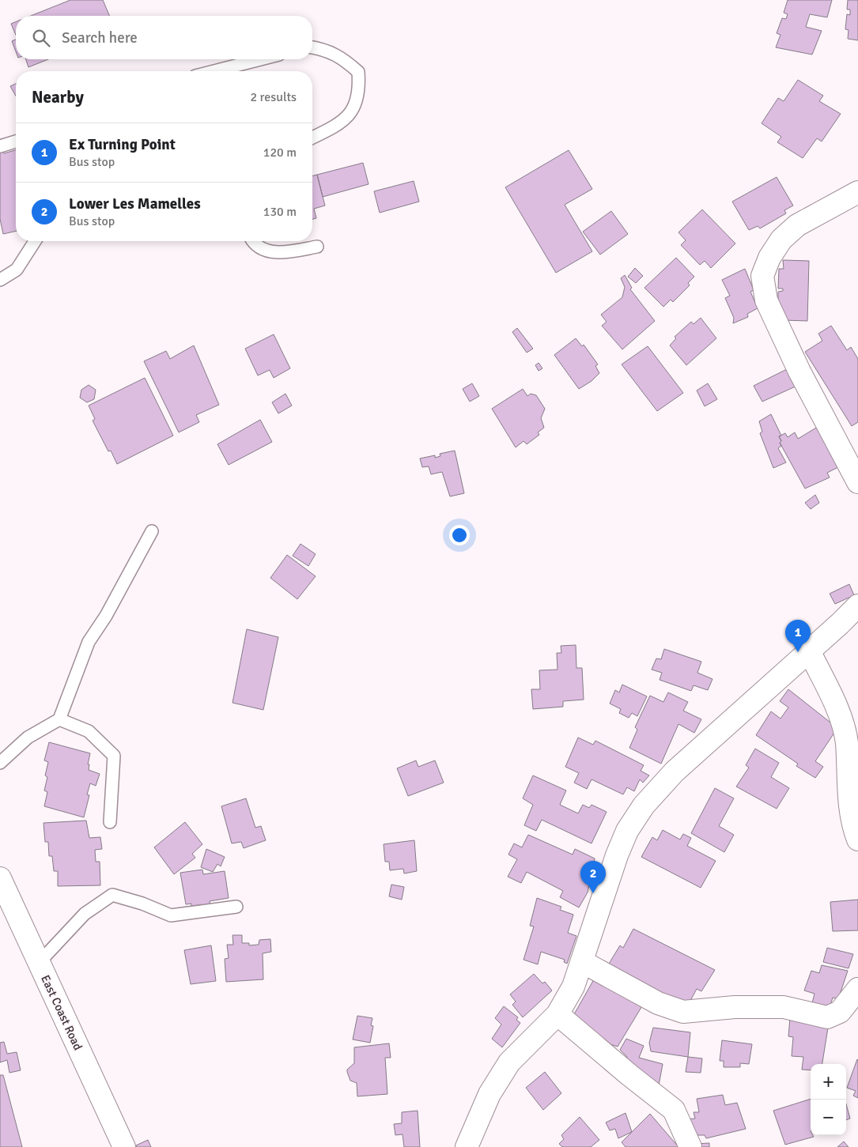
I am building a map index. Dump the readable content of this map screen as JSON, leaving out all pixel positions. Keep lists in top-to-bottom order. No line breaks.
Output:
{"streets":{"street":["East Coast Road"]},"page":{"search":"Search here","heading":["Nearby","2 results"],"list":[{"mark":"1","name":"Ex Turning Point","note":"Bus stop","value":"120 m"},{"mark":"2","name":"Lower Les Mamelles","note":"Bus stop","value":"130 m"}],"pins":["1","2"],"map_buttons":["+","−"]}}
